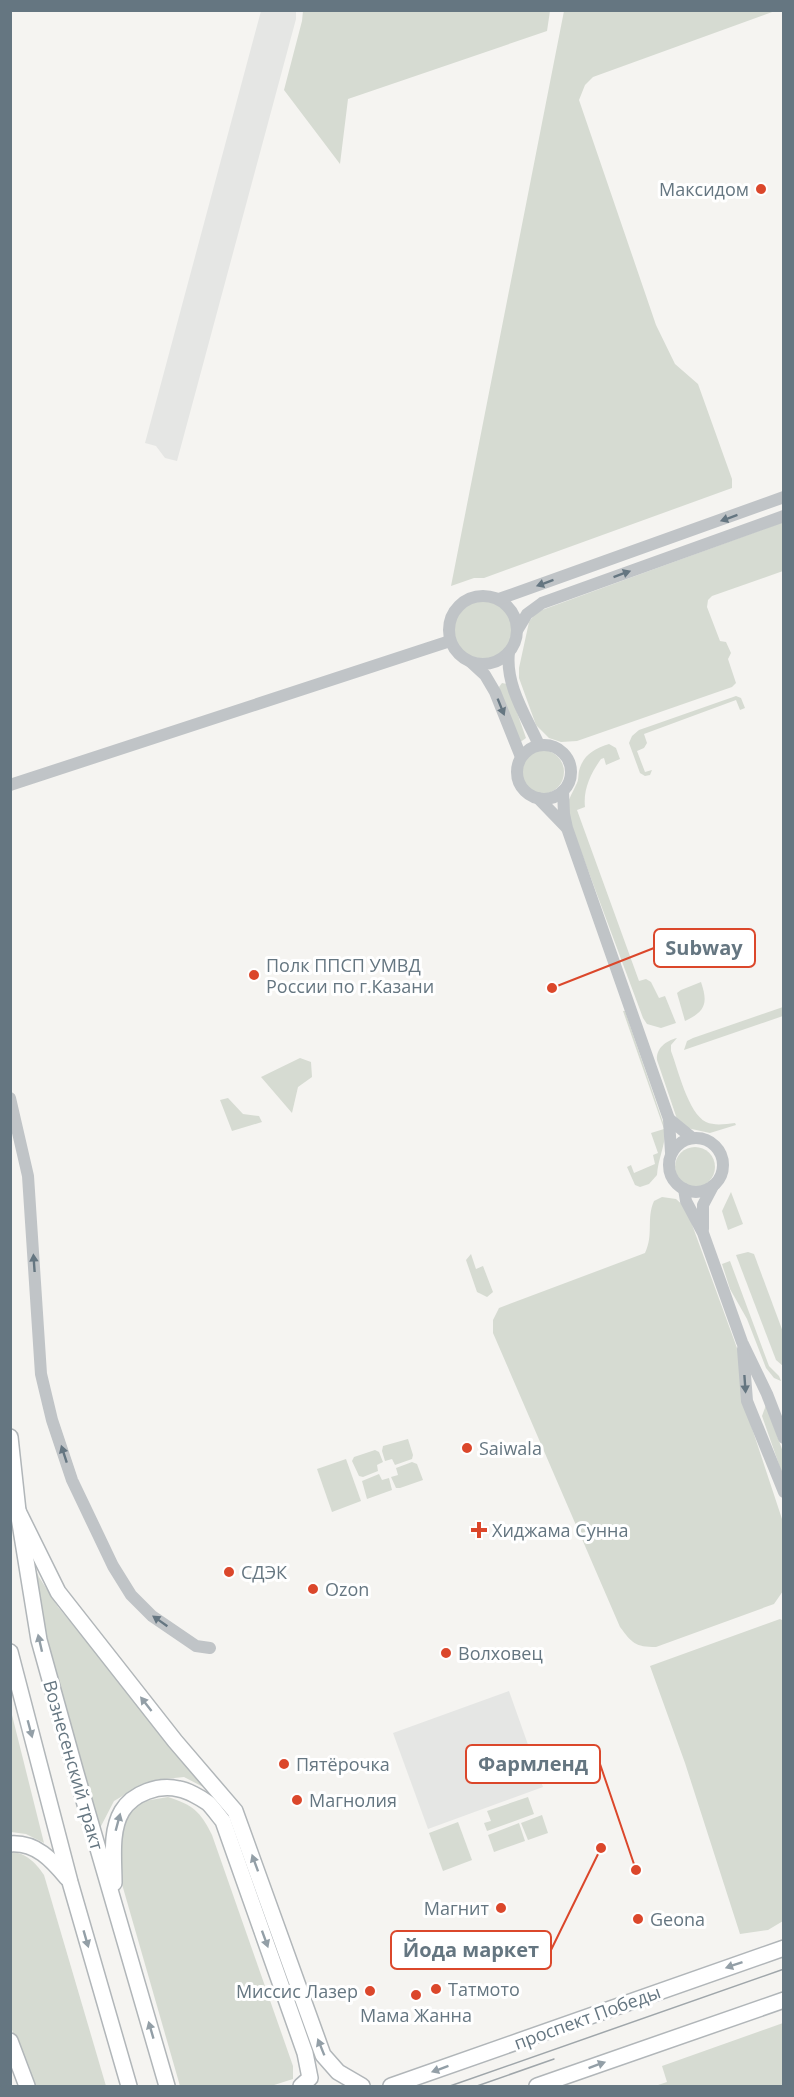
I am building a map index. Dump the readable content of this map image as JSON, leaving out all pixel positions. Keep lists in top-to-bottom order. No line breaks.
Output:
{"streets":{"main road":["Вознесенский тракт","проспект Победы"]},"places":{"other":["Максидом","Полк ППСП УМВД России по г.Казани","Subway","Saiwala","СДЭК","Ozon","Волховец","Пятёрочка","Магнолия","Йода маркет","Фармленд","Магнит","Geona","Татмото","Миссис Лазер","Мама Жанна"],"health":["Хиджама Сунна"]}}
